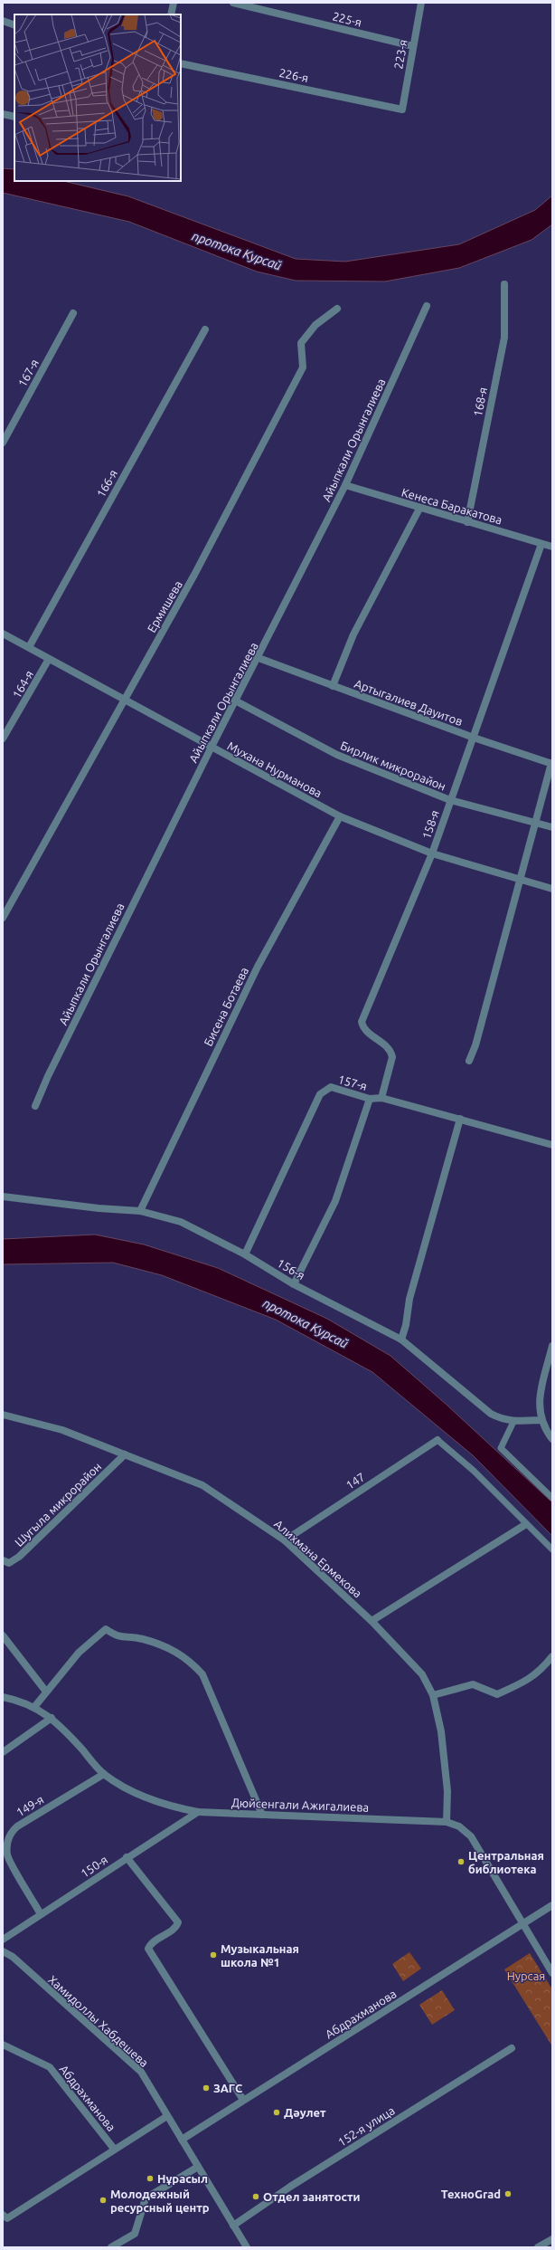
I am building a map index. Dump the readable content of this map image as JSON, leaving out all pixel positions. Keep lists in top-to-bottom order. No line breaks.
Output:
{"streets":{"street":["225-я","223-я","226-я","167-я","168-я","Айыпкали Орынгалиева","166-я","Кенеса Баракатова","Ермишева","164-я","Артыгалиев Дауитов","Бирлик микрорайон","Мухана Нурманова","158-я","Бисена Ботаева","157-я","156-я","147","Шугыла микрорайон","Алихмана Ермекова","Дюйсенгали Ажигалиева","149-я","150-я","Абдрахманова","Хамидоллы Хабдешева","152-я улица"]},"crossings":[["225-я","223-я"],["223-я","226-я"],["168-я","Кенеса Баракатова"],["Айыпкали Орынгалиева","Кенеса Баракатова"],["Айыпкали Орынгалиева","Артыгалиев Дауитов"],["Айыпкали Орынгалиева","Бирлик микрорайон"],["Айыпкали Орынгалиева","Мухана Нурманова"],["166-я","Мухана Нурманова"],["Кенеса Баракатова","158-я"],["Ермишева","Мухана Нурманова"],["164-я","Мухана Нурманова"],["Артыгалиев Дауитов","158-я"],["Бирлик микрорайон","158-я"],["Мухана Нурманова","158-я"],["Мухана Нурманова","Бисена Ботаева"],["158-я","157-я"],["Бисена Ботаева","156-я"],["157-я","156-я"],["147","Алихмана Ермекова"],["Шугыла микрорайон","Алихмана Ермекова"],["Алихмана Ермекова","Дюйсенгали Ажигалиева"],["Дюйсенгали Ажигалиева","149-я"],["Дюйсенгали Ажигалиева","150-я"],["Дюйсенгали Ажигалиева","Абдрахманова"],["149-я","150-я"],["Абдрахманова","Хамидоллы Хабдешева"],["Хамидоллы Хабдешева","152-я улица"]],"water":["протока Курсай"],"parks":["Нурсая"],"places":["Центральная библиотека","Музыкальная школа №1","ЗАГС","Дәулет","Нұрасыл","ТехноGrad","Отдел занятости","Молодежный ресурсный центр"]}
